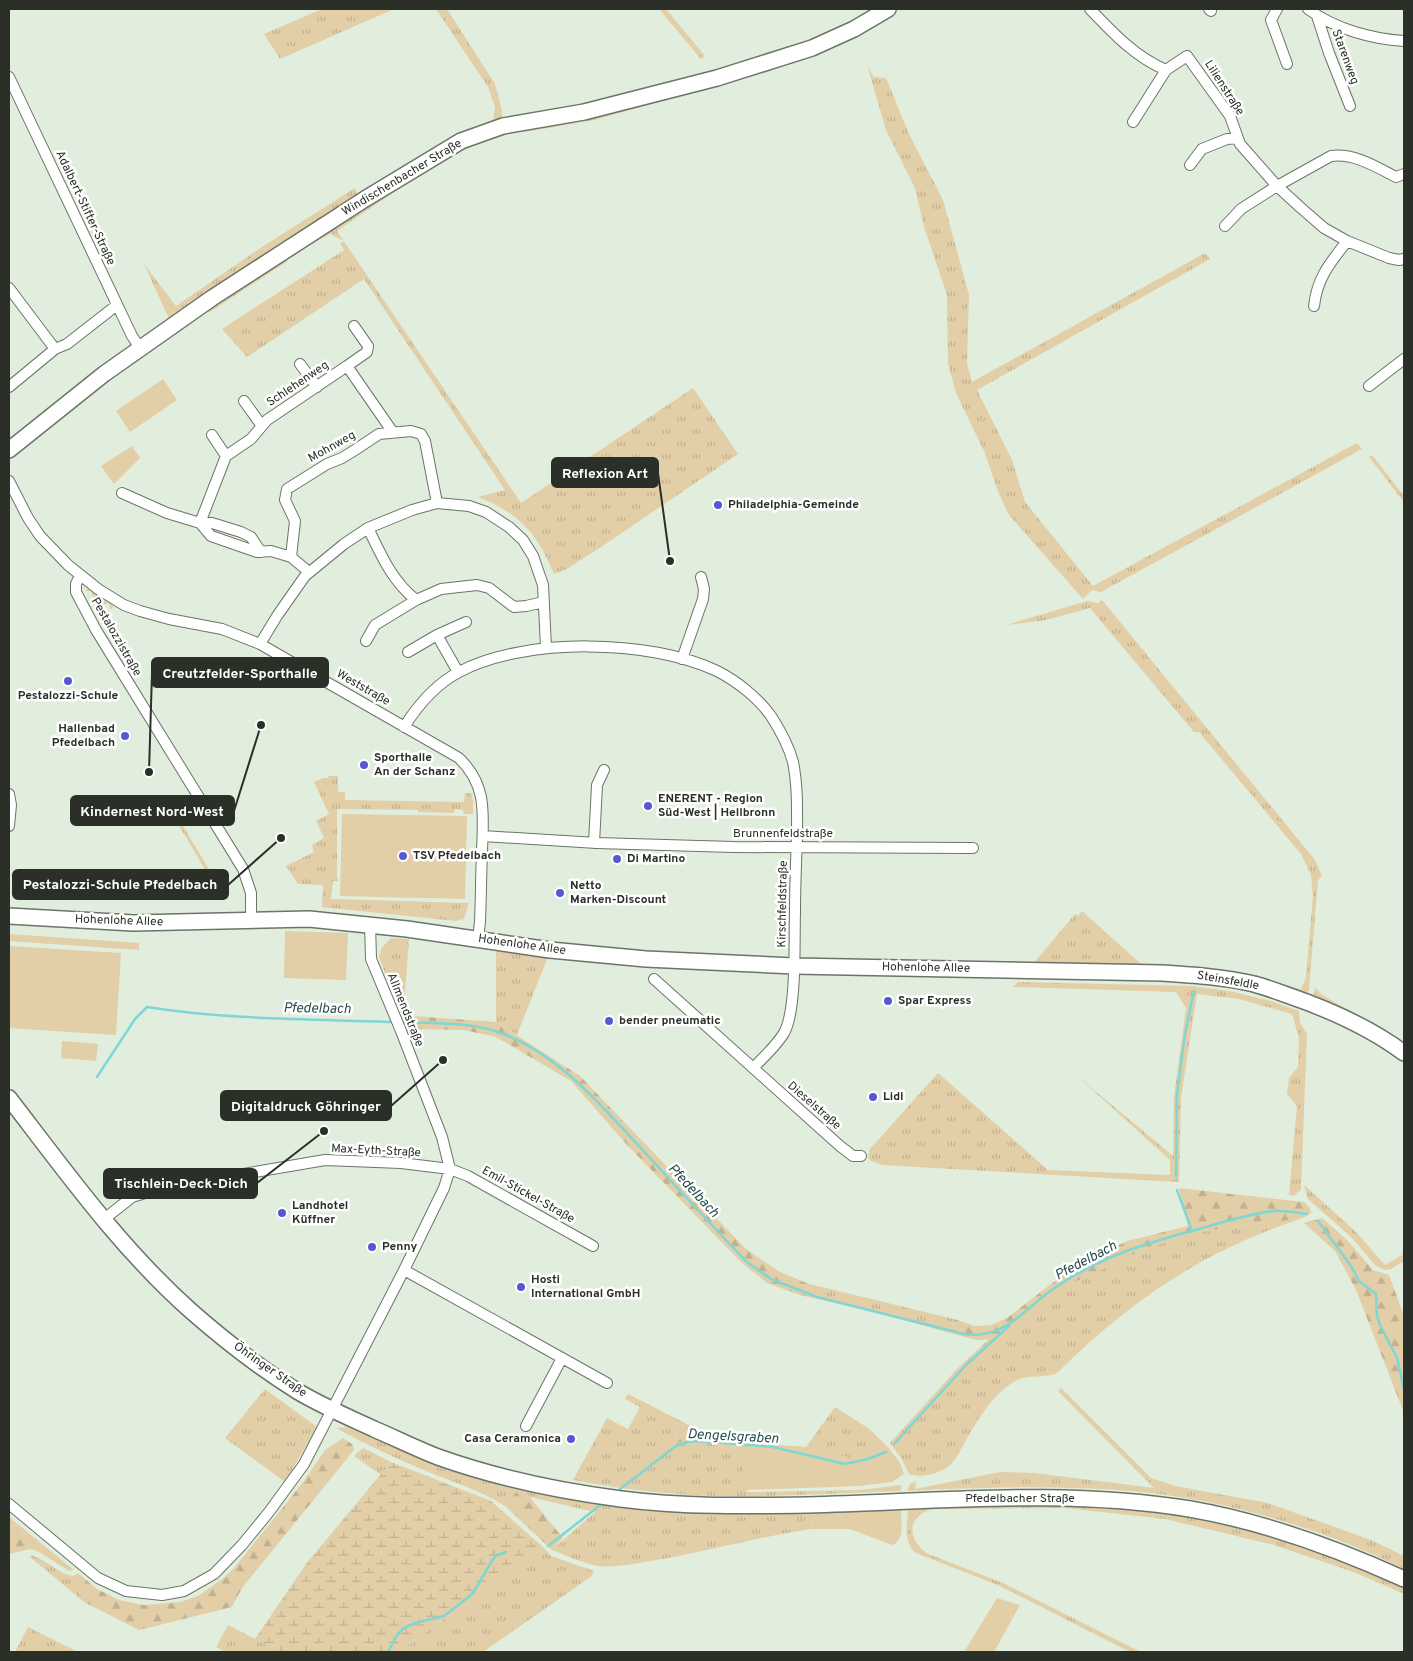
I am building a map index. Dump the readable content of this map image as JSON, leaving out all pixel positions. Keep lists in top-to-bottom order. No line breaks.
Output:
{"streets":{"street":["Starenweg","Lilienstraße","Windischenbacher Straße","Adalbert-Stifter-Straße","Schlehenweg","Mohnweg","Pestalozzistraße","Weststraße","Brunnenfeldstraße","Kirschfeldstraße","Hohenlohe Allee","Steinsfeldle","Allmendstraße","Dieselstraße","Max-Eyth-Straße","Emil-Stickel-Straße","Öhringer Straße","Pfedelbacher Straße"]},"crossings":[["Windischenbacher Straße","Adalbert-Stifter-Straße"],["Schlehenweg","Mohnweg"],["Pestalozzistraße","Weststraße"],["Pestalozzistraße","Hohenlohe Allee"],["Weststraße","Brunnenfeldstraße"],["Weststraße","Kirschfeldstraße"],["Weststraße","Hohenlohe Allee"],["Brunnenfeldstraße","Kirschfeldstraße"],["Kirschfeldstraße","Hohenlohe Allee"],["Hohenlohe Allee","Steinsfeldle"],["Hohenlohe Allee","Allmendstraße"],["Allmendstraße","Max-Eyth-Straße"],["Allmendstraße","Emil-Stickel-Straße"],["Max-Eyth-Straße","Emil-Stickel-Straße"],["Max-Eyth-Straße","Öhringer Straße"],["Öhringer Straße","Pfedelbacher Straße"]],"water":["Pfedelbach","Dengelsgraben"],"places":["Philadelphia-Gemeinde","Reflexion Art","Pestalozzi-Schule","Kindernest Nord-West","Hallenbad Pfedelbach","Sporthalle An der Schanz","Creutzfelder-Sporthalle","ENERENT - Region Süd-West | Hellbronn","Pestalozzi-Schule Pfedelbach","TSV Pfedelbach","Di Martino","Netto Marken-Discount","Spar Express","bender pneumatic","Digitaldruck Göhringer","Lidl","Tischlein-Deck-Dich","Landhotel Küffner","Penny","Hosti International GmbH","Casa Ceramonica"]}
